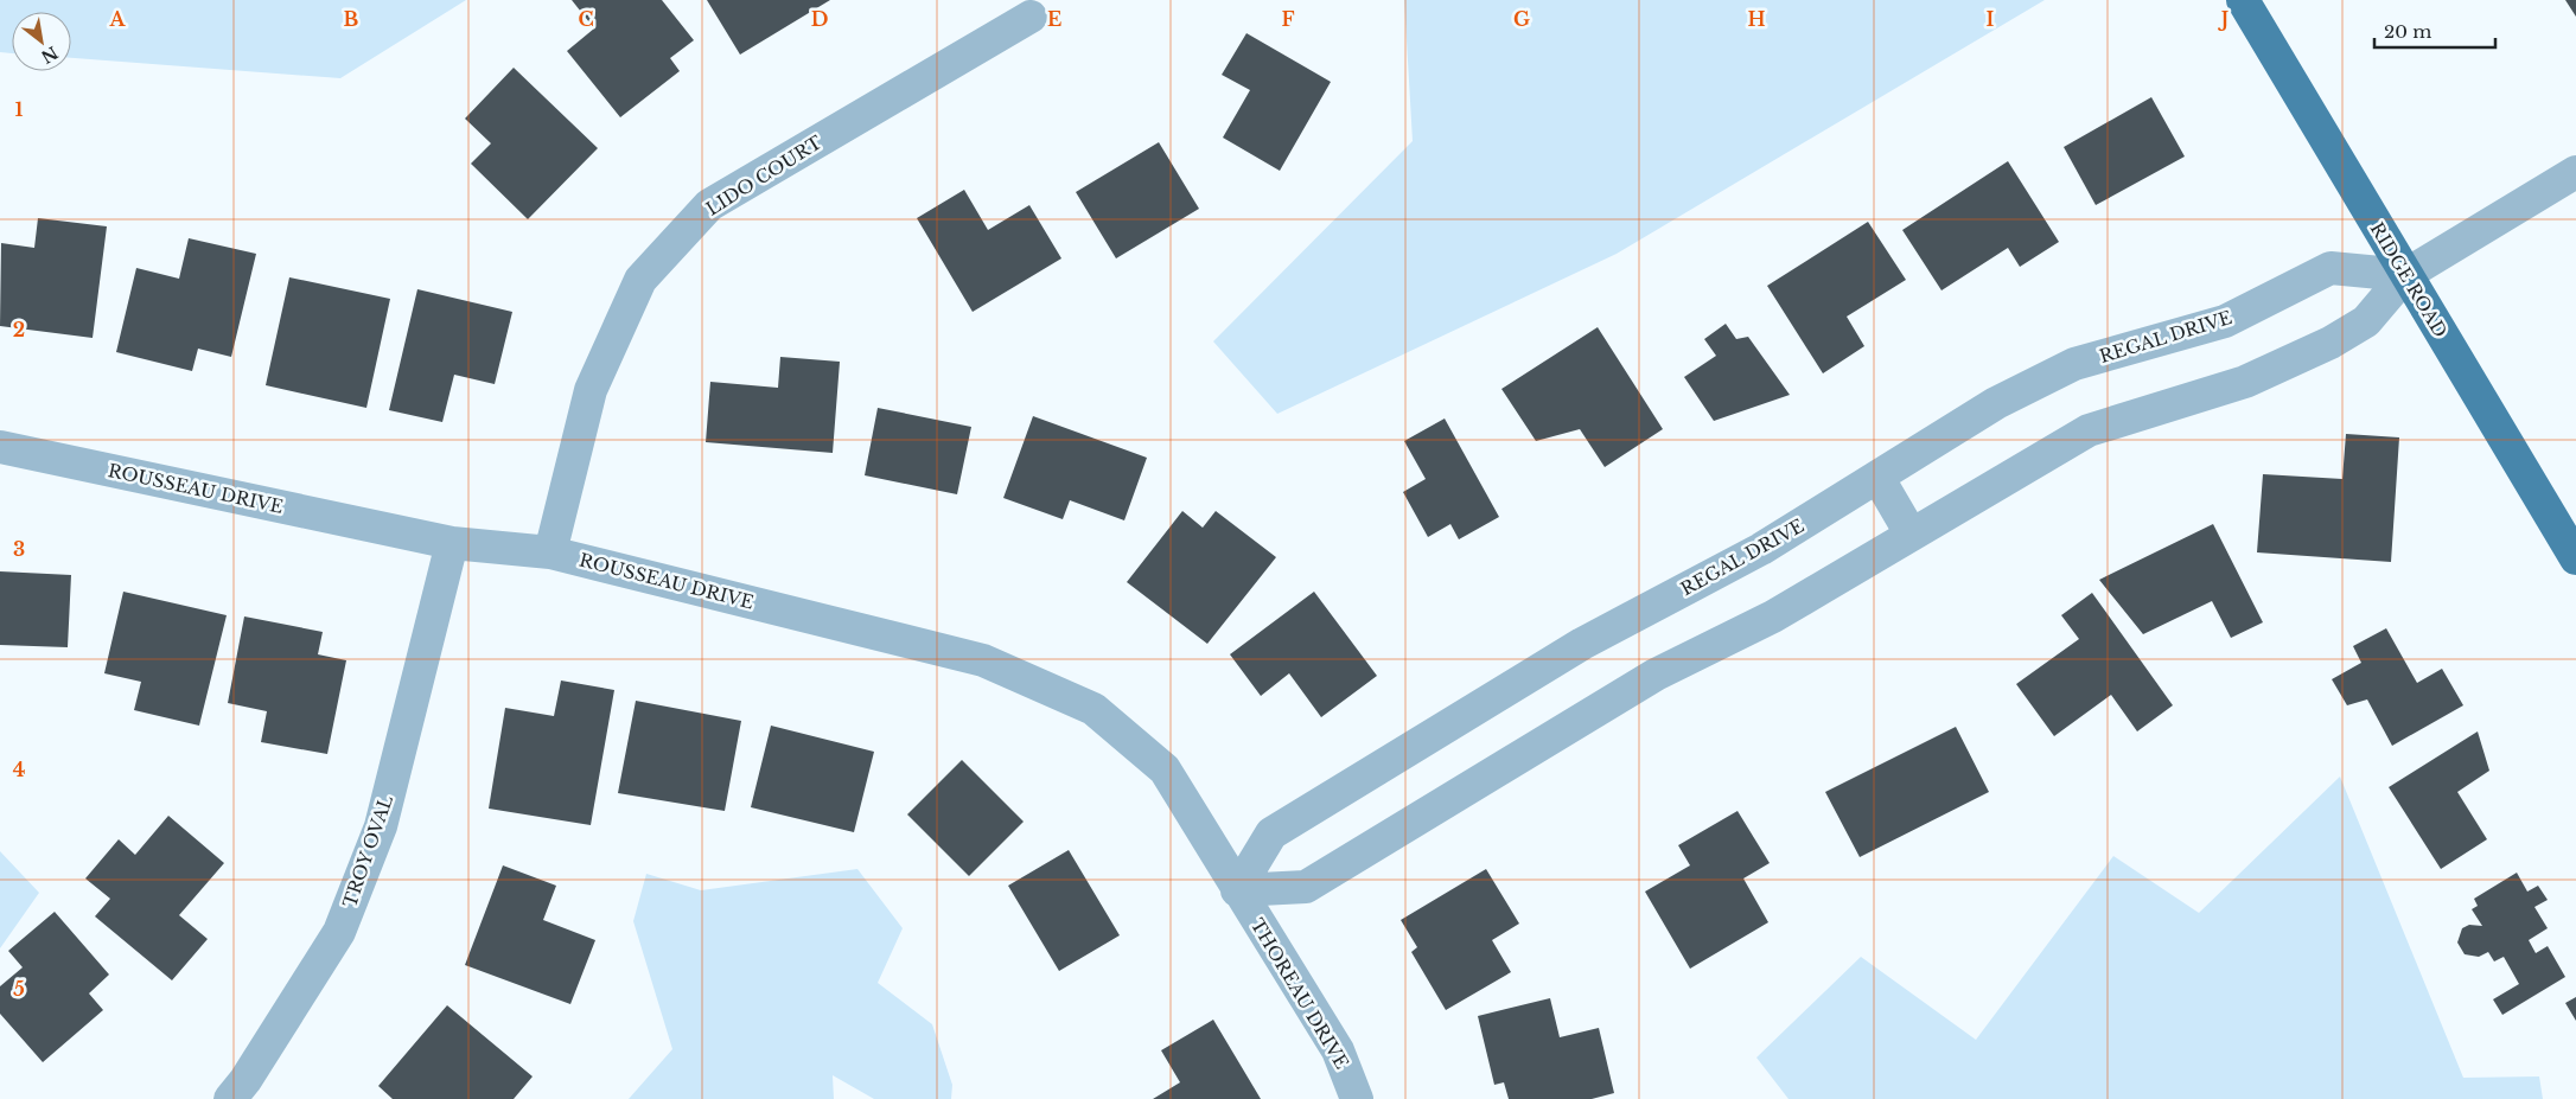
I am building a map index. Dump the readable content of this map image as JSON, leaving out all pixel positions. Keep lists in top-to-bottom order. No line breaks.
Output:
{"streets":{"main road":["RIDGE ROAD"],"street":["LIDO COURT","REGAL DRIVE","ROUSSEAU DRIVE","TROY OVAL","THOREAU DRIVE"]},"crossings":[["LIDO COURT","ROUSSEAU DRIVE"],["RIDGE ROAD","REGAL DRIVE"],["REGAL DRIVE","ROUSSEAU DRIVE"],["REGAL DRIVE","THOREAU DRIVE"],["ROUSSEAU DRIVE","TROY OVAL"],["ROUSSEAU DRIVE","THOREAU DRIVE"]],"scale_bar":"20 m","north":"bottom right","grid":{"columns":["A","B","C","D","E","F","G","H","I","J"],"rows":["1","2","3","4","5"]}}
